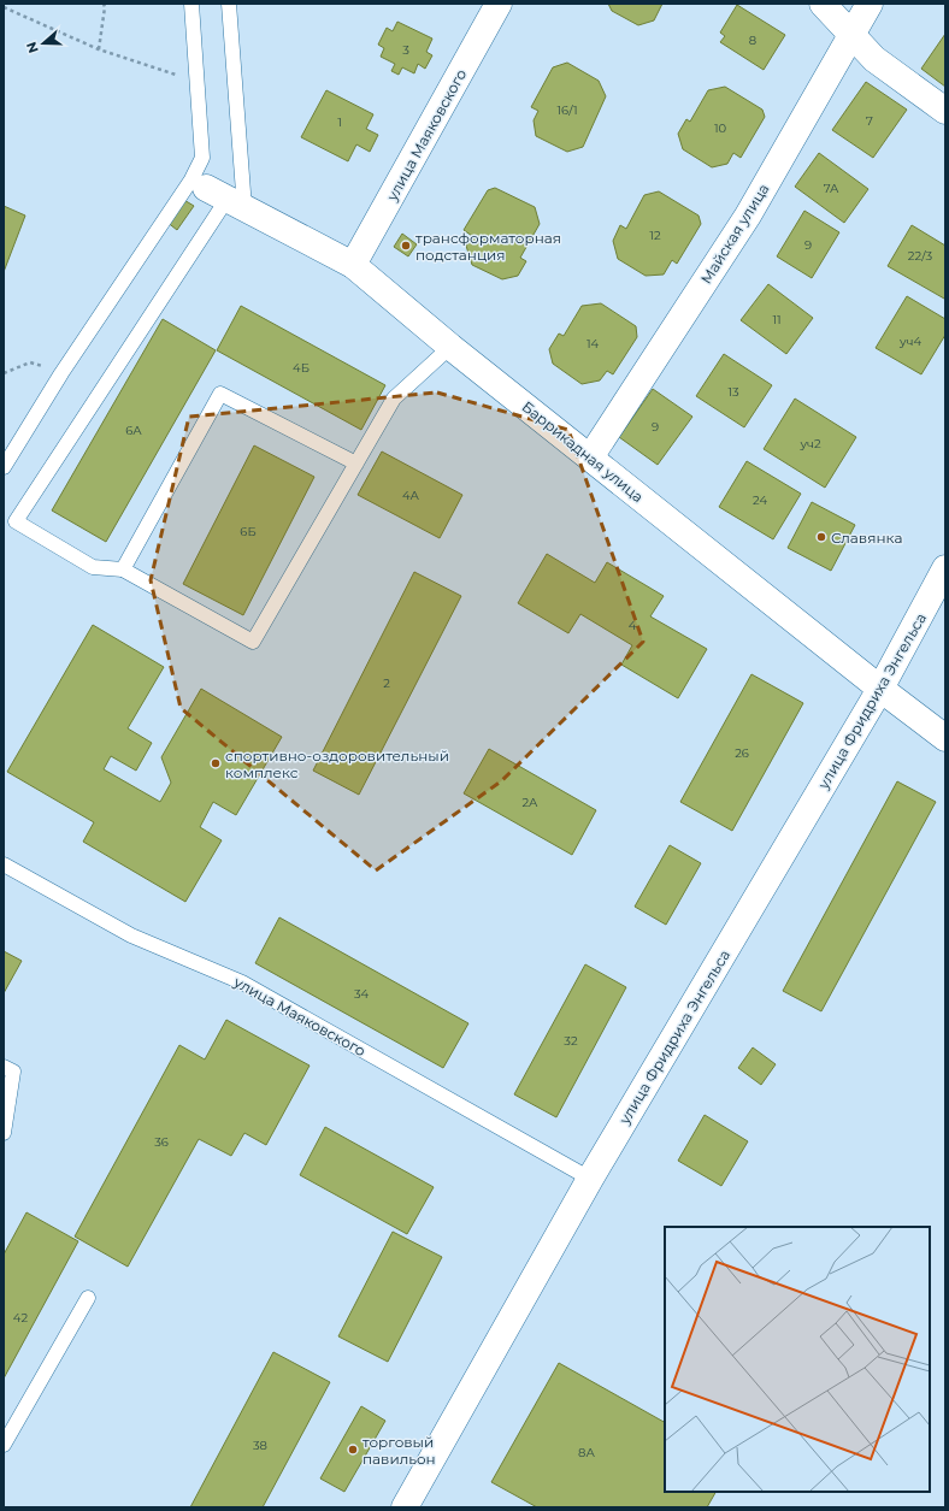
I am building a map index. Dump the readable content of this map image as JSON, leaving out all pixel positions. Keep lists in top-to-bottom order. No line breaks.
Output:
{"streets":{"street":["улица Маяковского","Майская улица","Баррикадная улица","улица Фридриха Энгельса"]},"crossings":[["улица Маяковского","Баррикадная улица"],["улица Маяковского","улица Фридриха Энгельса"],["Майская улица","Баррикадная улица"],["Баррикадная улица","улица Фридриха Энгельса"]],"places":["трансформаторная подстанция","Славянка","спортивно-оздоровительный комплекс","торговый павильон"],"house_numbers":["8","3","16/1","7","1","10","7А","12","9","22/3","11","уч4","14","4Б","13","9","6А","уч2","4А","24","6Б","4","2","26","2А","34","32","36","42","38","8А"],"north":"left"}
